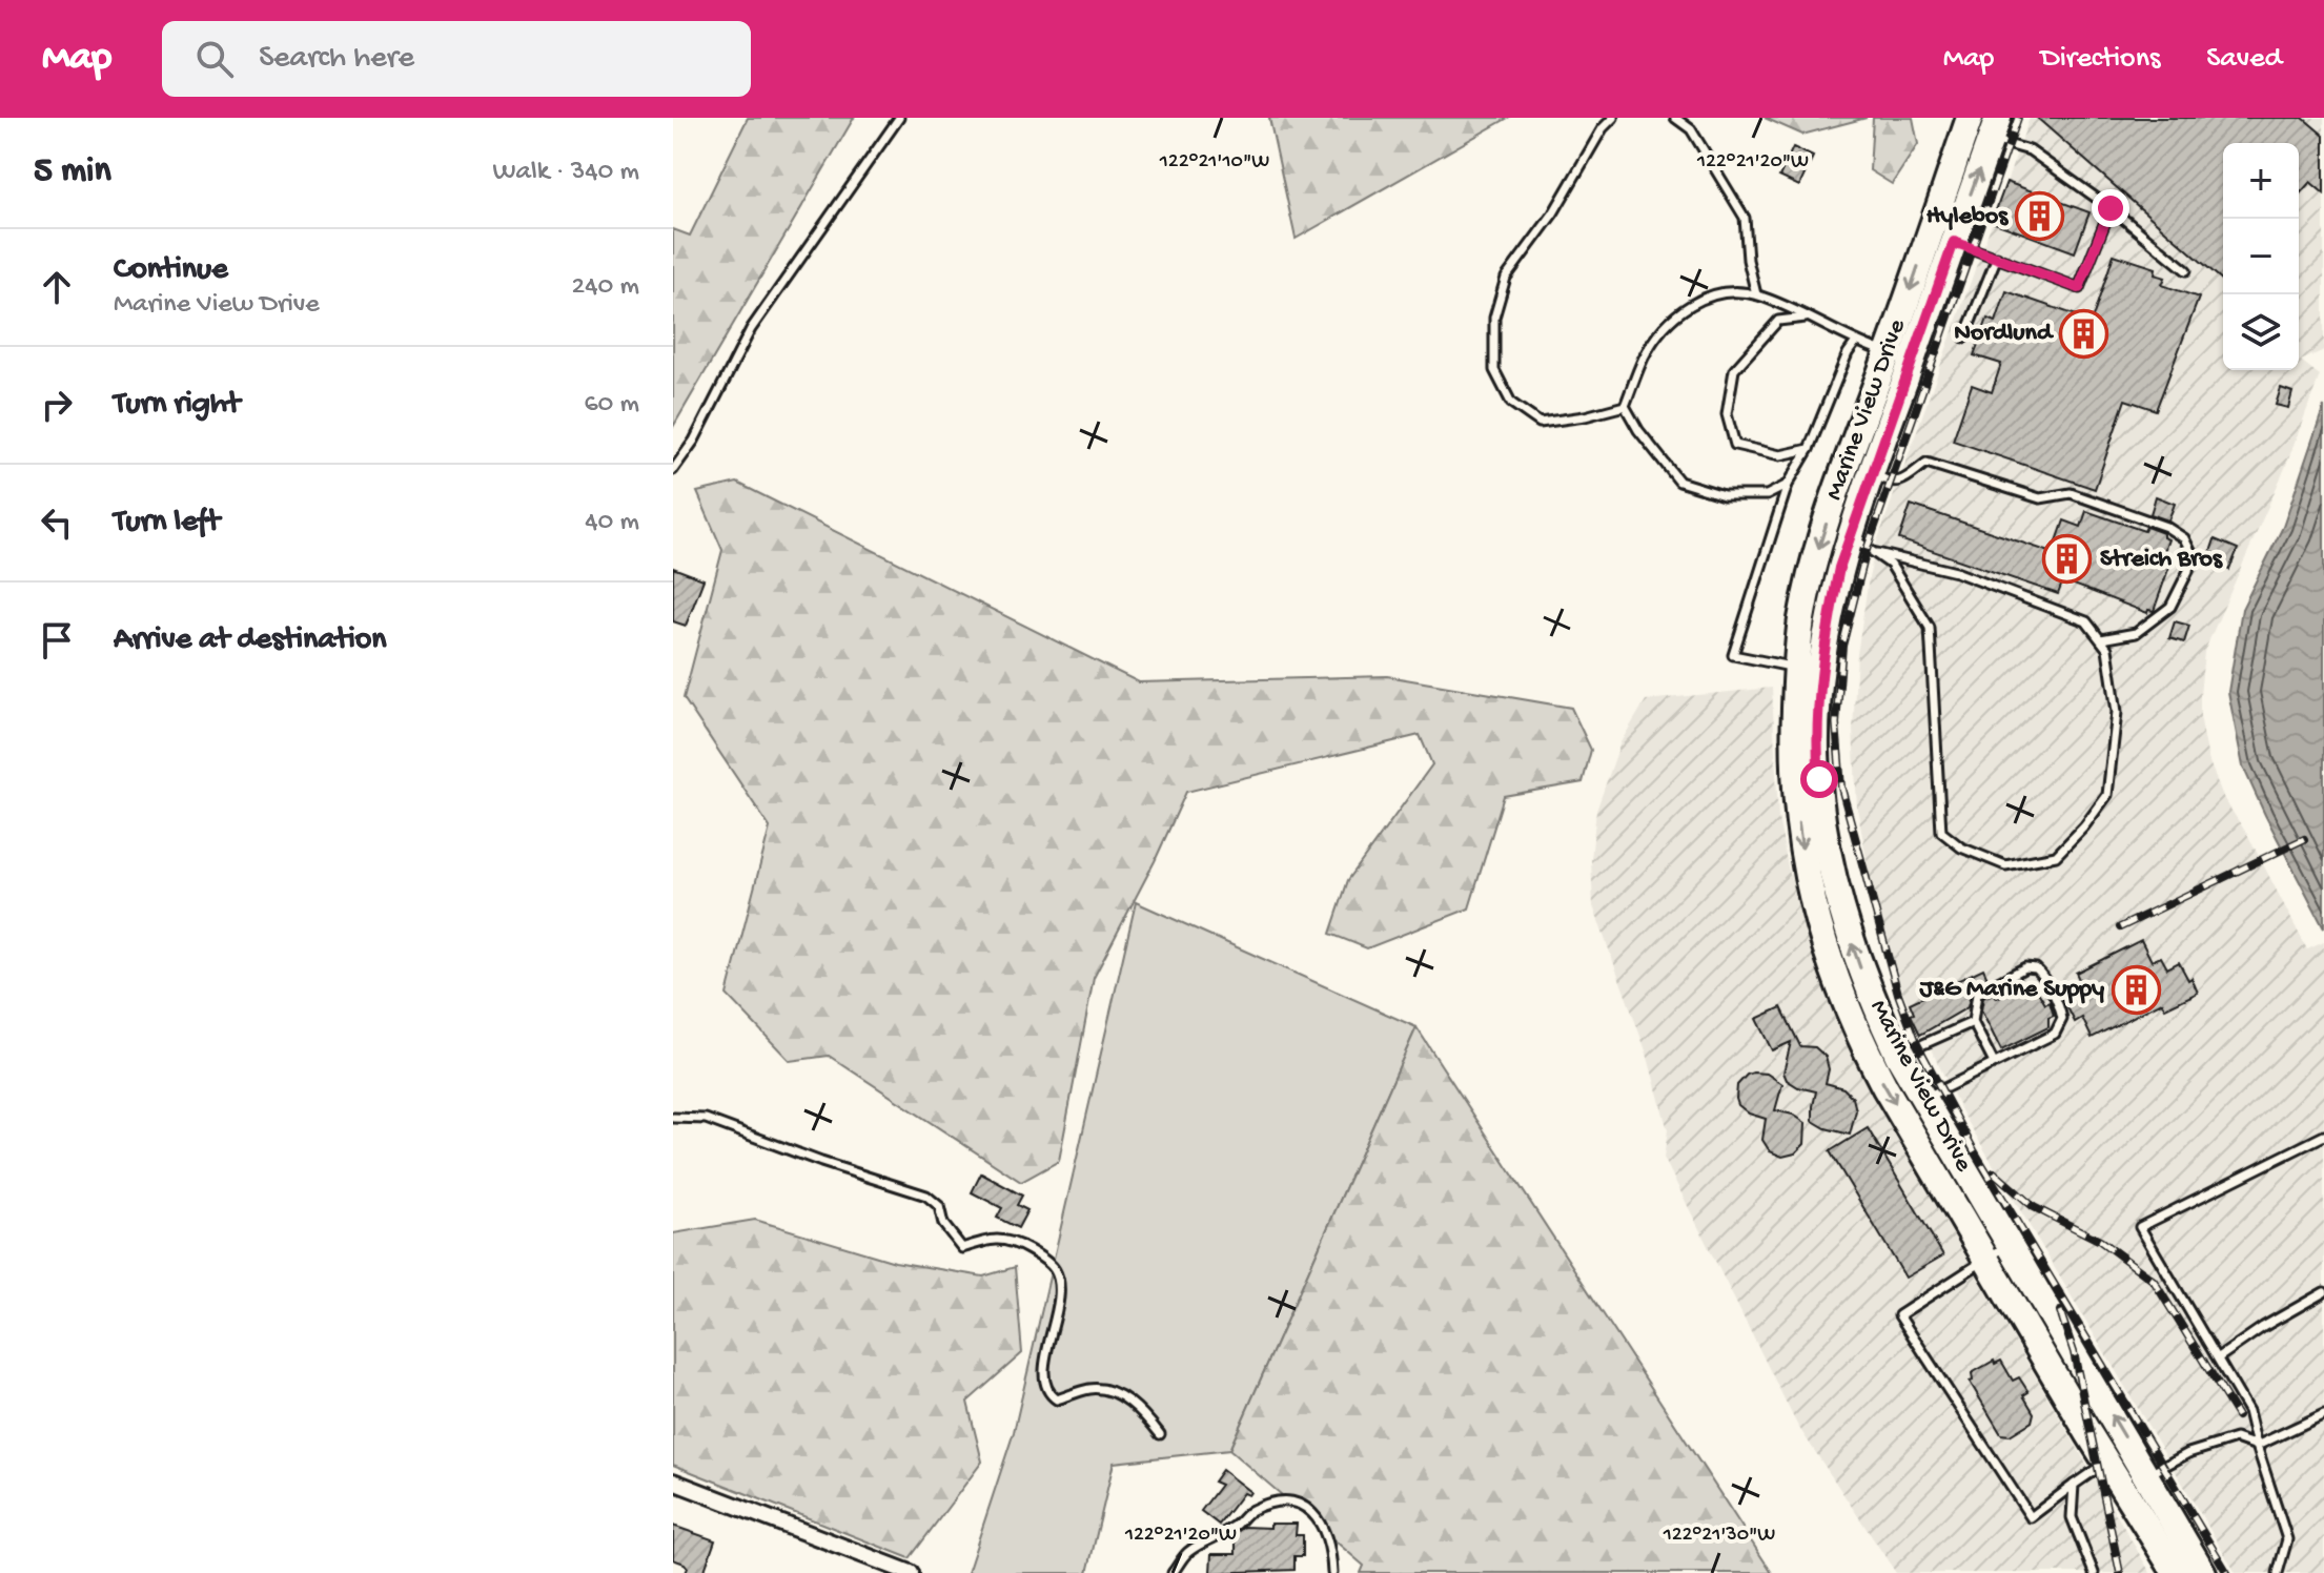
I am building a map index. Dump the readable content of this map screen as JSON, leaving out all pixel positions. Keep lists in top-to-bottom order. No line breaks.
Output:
{"streets":{"main road":["Marine View Drive"]},"places":{"building":["Hylebos","Nordlund","Streich Bros","J&G Marine Suppy"]},"page":{"header":"Map","search":"Search here","nav":["Map","Directions","Saved"],"heading":["5 min","Walk · 340 m"],"map_buttons":["+","−"],"list":[["Continue","Marine View Drive","240 m"],["Turn right","60 m"],["Turn left","40 m"],"Arrive at destination"]},"coordinates":["122°21'10\"W","122°21'20\"W","122°21'30\"W"]}
